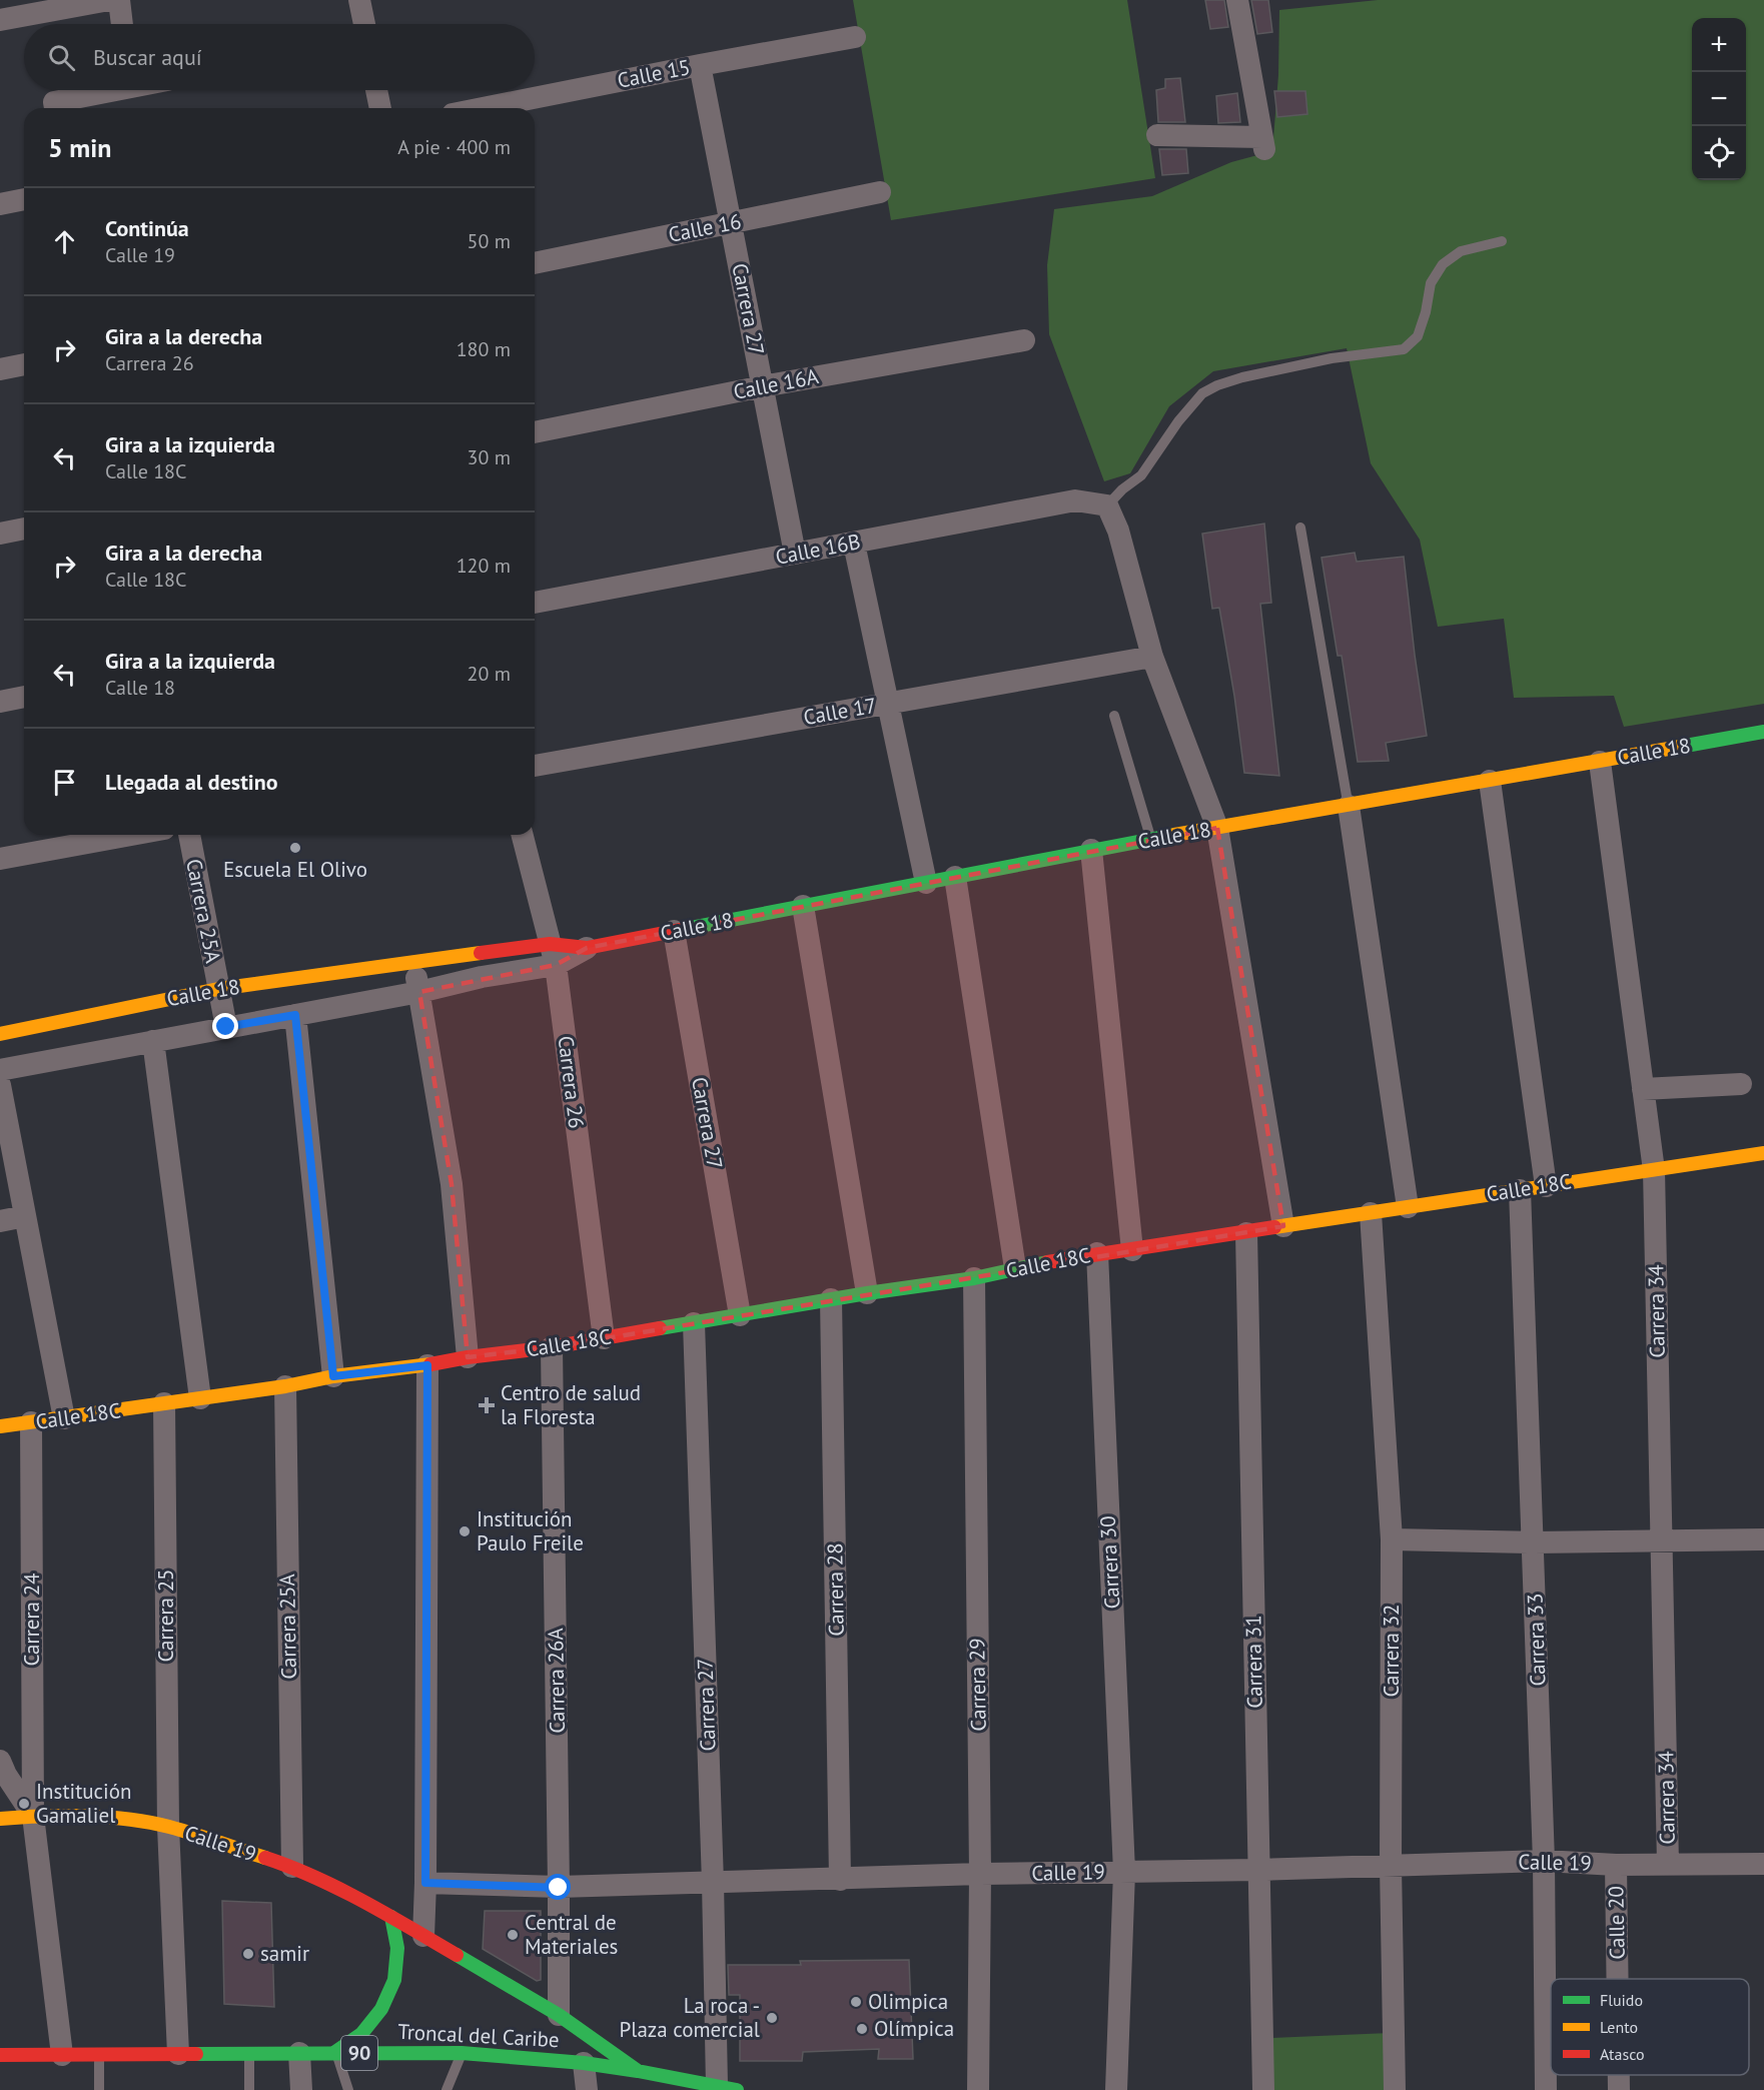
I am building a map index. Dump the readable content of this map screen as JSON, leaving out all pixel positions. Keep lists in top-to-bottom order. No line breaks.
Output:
{"streets":{"street":["Calle 15","Calle 16","Carrera 27","Calle 16A","Calle 16B","Calle 17","Calle 18","Carrera 25A","Carrera 26","Calle 18C","Carrera 34","Carrera 30","Carrera 28","Carrera 25","Carrera 24","Carrera 33","Carrera 32","Carrera 31","Carrera 26A","Carrera 29","Calle 19","Calle 20","Troncal del Caribe","90"]},"crossings":[["Calle 15","Carrera 27"],["Calle 16","Carrera 27"],["Carrera 27","Calle 16A"],["Carrera 27","Calle 16B"],["Carrera 27","Calle 18"],["Carrera 27","Calle 18C"],["Carrera 27","Calle 19"],["Carrera 27","Troncal del Caribe"],["Calle 18","Carrera 25A"],["Calle 18","Carrera 26"],["Calle 18","Carrera 34"],["Carrera 25A","Calle 18C"],["Carrera 25A","Calle 19"],["Carrera 26","Calle 18C"],["Calle 18C","Carrera 34"],["Calle 18C","Carrera 30"],["Calle 18C","Carrera 28"],["Calle 18C","Carrera 25"],["Calle 18C","Carrera 24"],["Calle 18C","Carrera 33"],["Calle 18C","Carrera 32"],["Calle 18C","Carrera 31"],["Calle 18C","Carrera 26A"],["Calle 18C","Carrera 29"],["Carrera 34","Calle 19"],["Carrera 30","Calle 19"],["Carrera 28","Calle 19"],["Carrera 25","Calle 19"],["Carrera 25","Troncal del Caribe"],["Carrera 24","Calle 19"],["Carrera 24","Troncal del Caribe"],["Carrera 33","Calle 19"],["Carrera 32","Calle 19"],["Carrera 31","Calle 19"],["Carrera 26A","Calle 19"],["Carrera 29","Calle 19"],["Calle 19","Calle 20"],["Calle 19","Troncal del Caribe"]],"places":{"other":["Escuela El Olivo","Institución Paulo Freile","Institución Gamaliel","Central de Materiales","samir","Olimpica","La roca - Plaza comercial","Olímpica"],"health":["Centro de salud la Floresta"]},"legend":["Fluido","Lento","Atasco"],"page":{"map_buttons":["+","−"],"search":"Buscar aquí","heading":["5 min","A pie · 400 m"],"list":[["Continúa","Calle 19","50 m"],["Gira a la derecha","Carrera 26","180 m"],["Gira a la izquierda","Calle 18C","30 m"],["Gira a la derecha","Calle 18C","120 m"],["Gira a la izquierda","Calle 18","20 m"],"Llegada al destino"]}}
